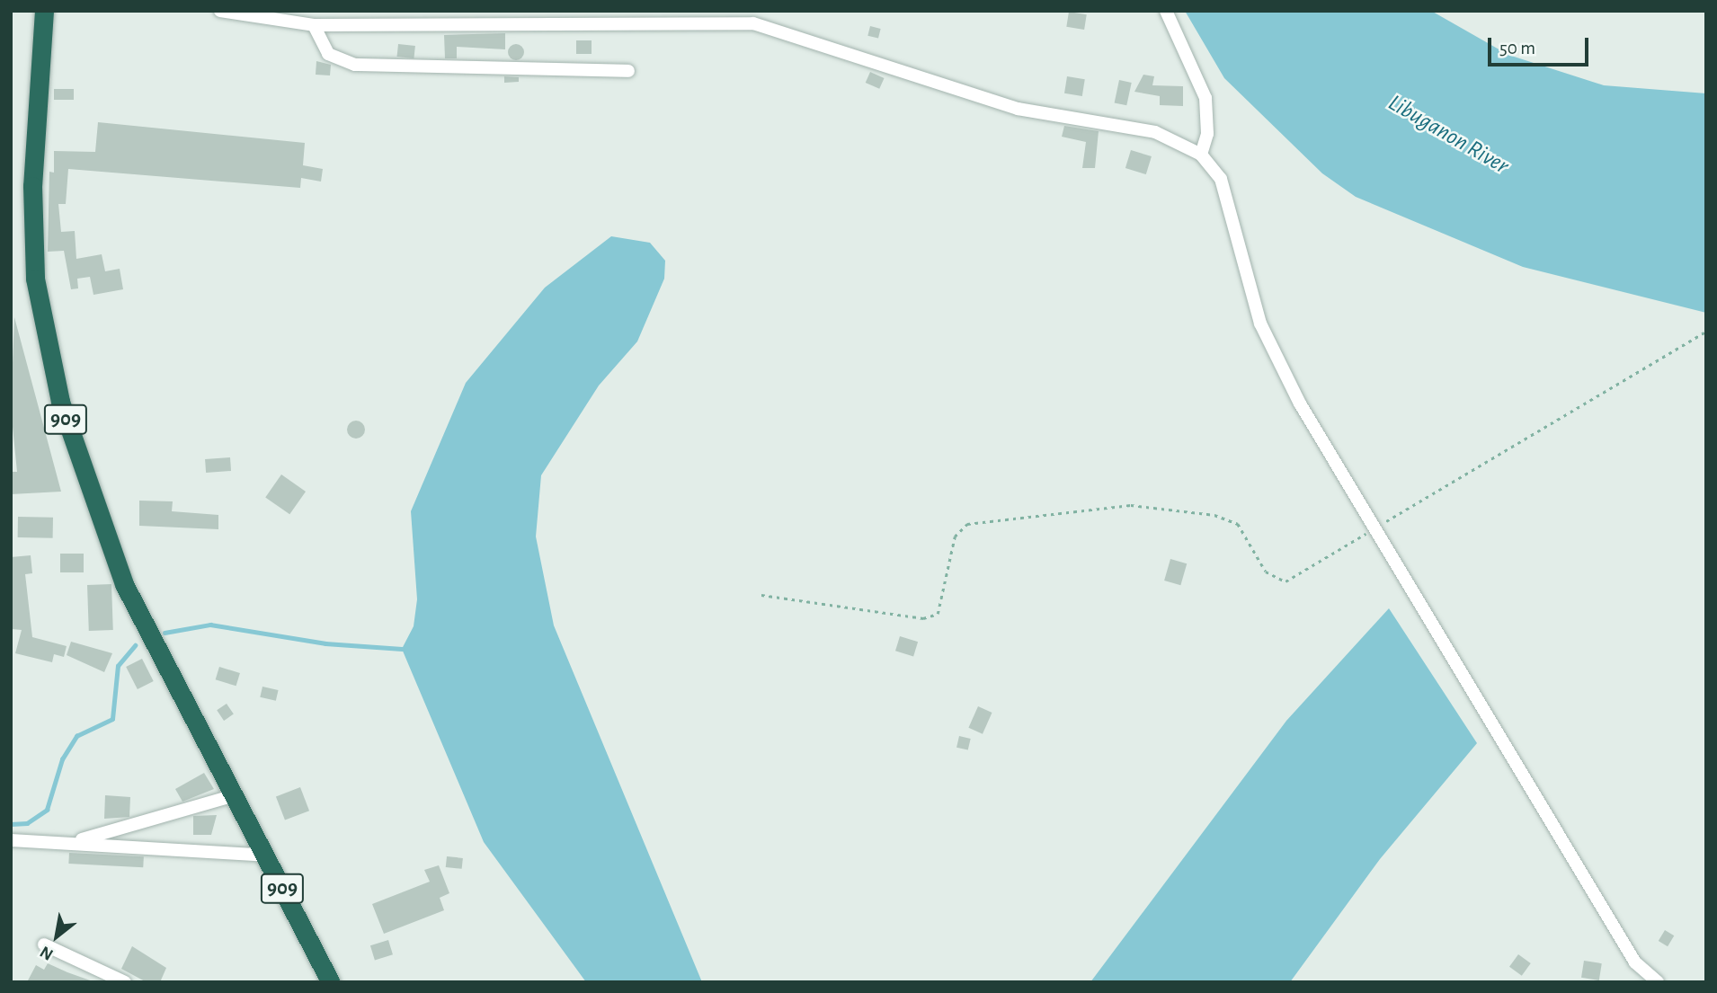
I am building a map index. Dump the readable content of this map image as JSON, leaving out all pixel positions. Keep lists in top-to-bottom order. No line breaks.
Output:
{"streets":{"highway":["909"]},"water":["Libuganon River"],"scale_bar":"50 m","north":"bottom left"}
